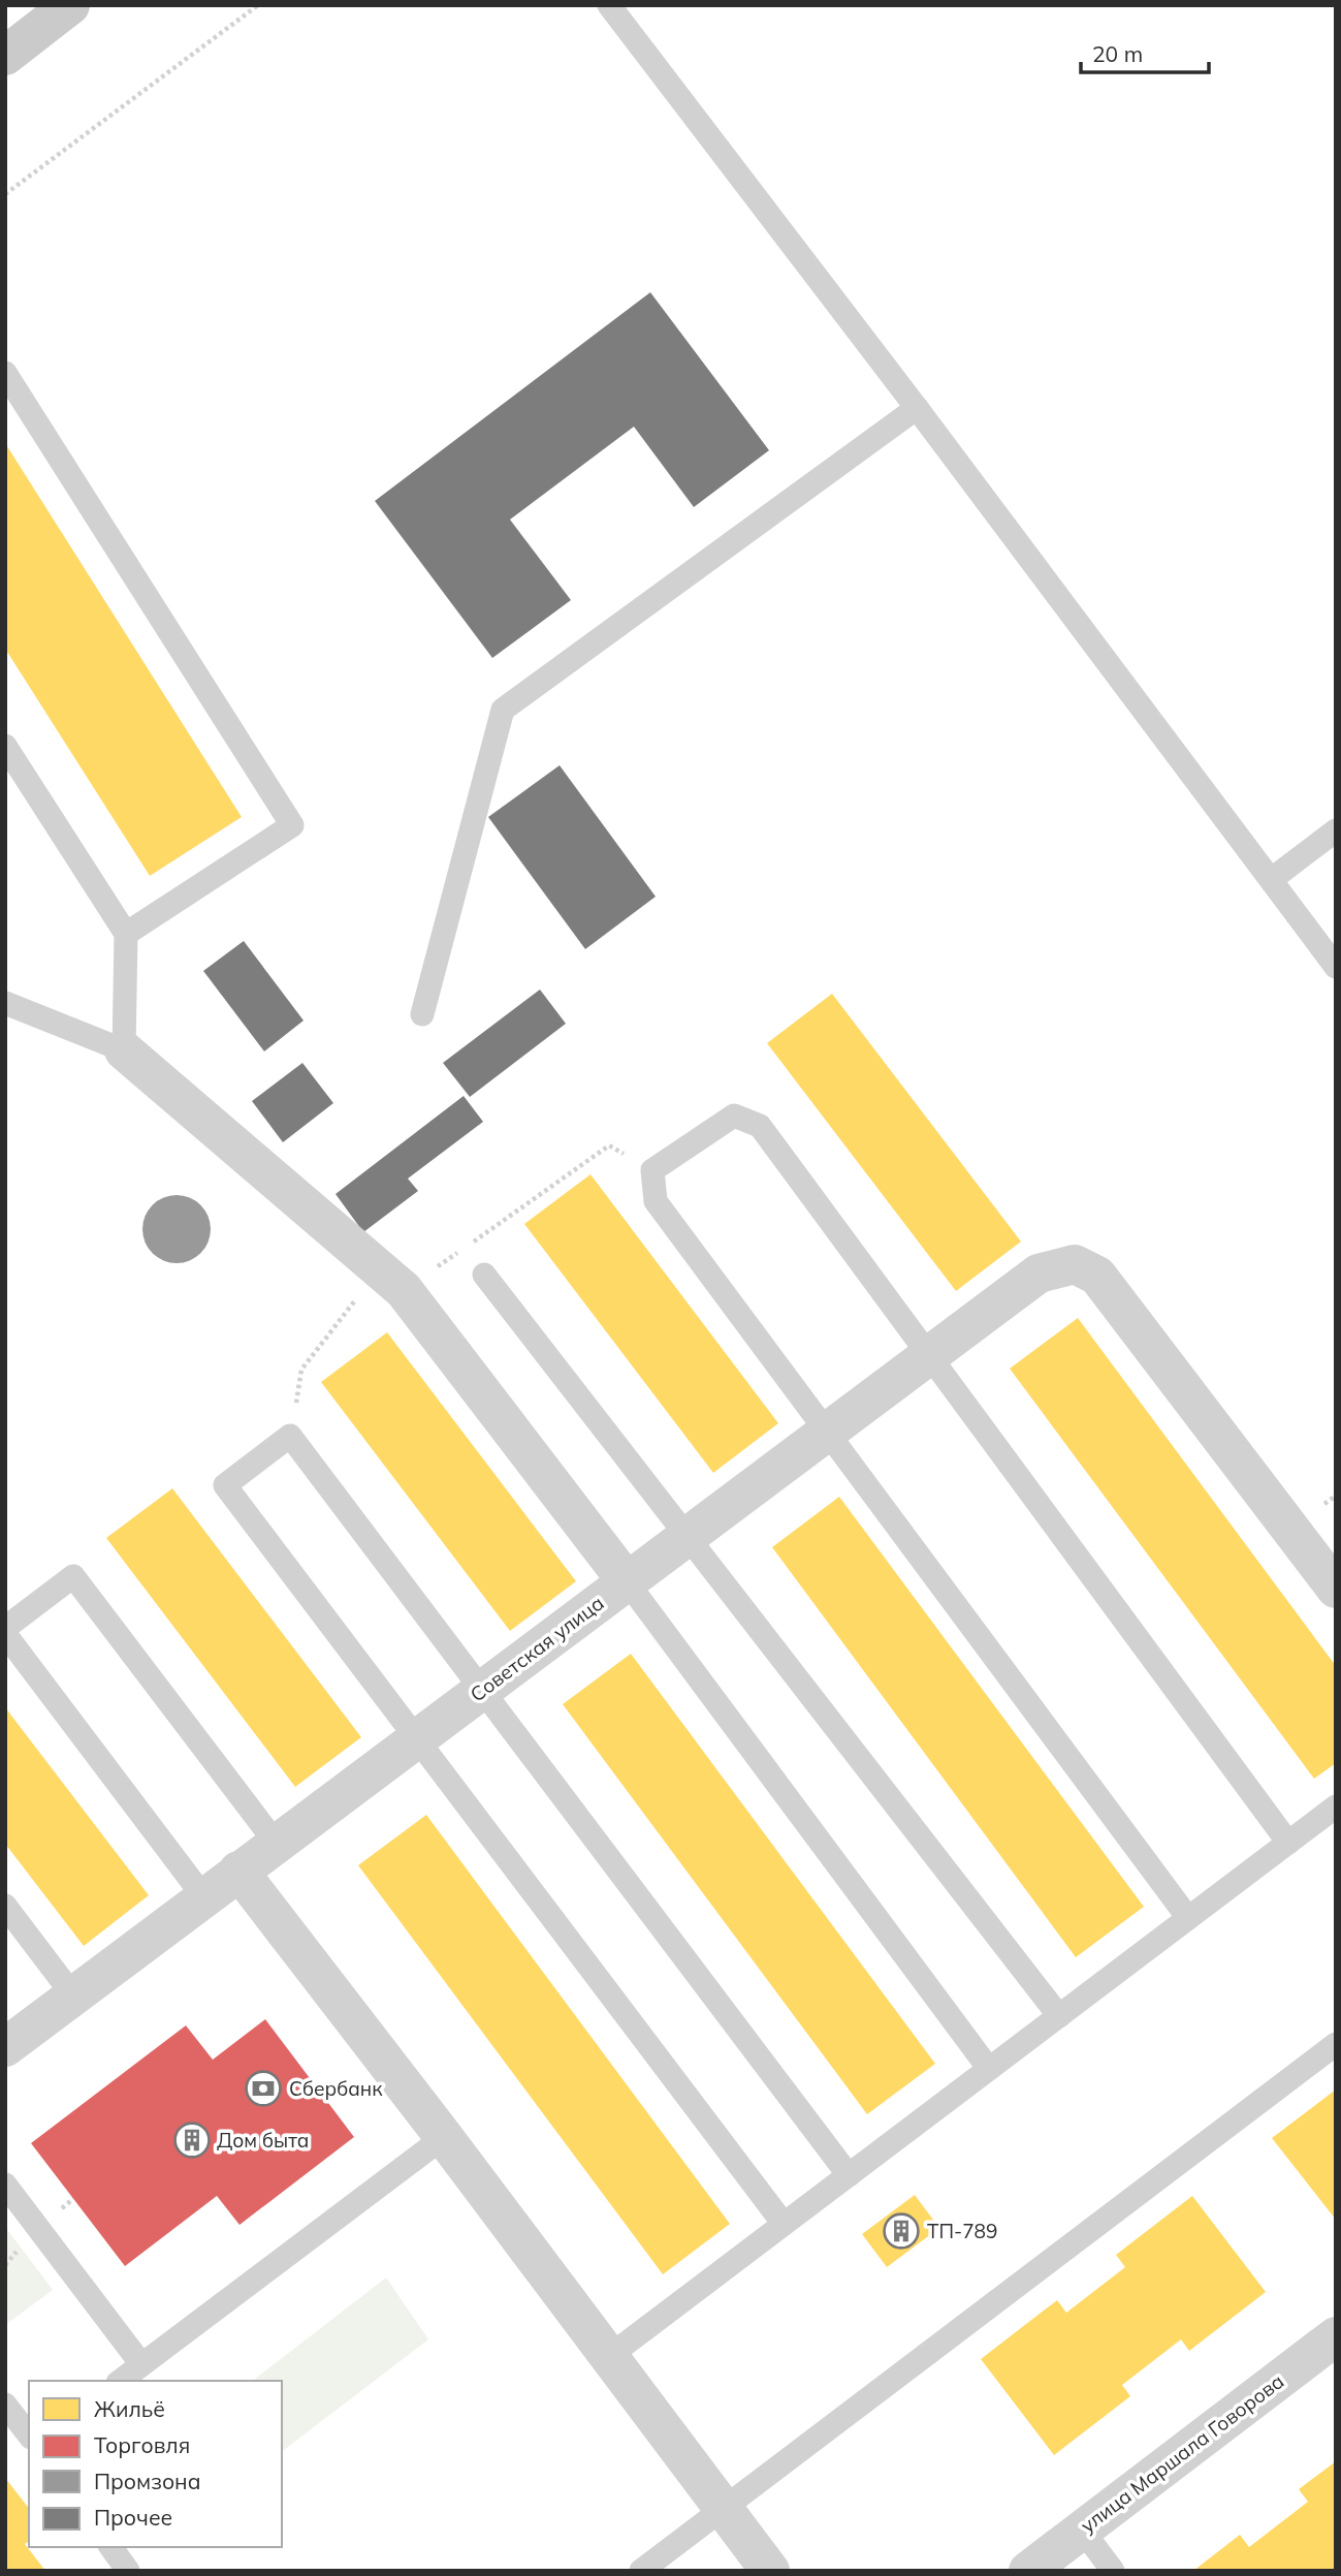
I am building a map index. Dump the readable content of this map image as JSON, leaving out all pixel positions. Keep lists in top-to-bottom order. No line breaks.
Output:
{"streets":{"street":["Советская улица","улица Маршала Говорова"]},"places":{"bank":["Сбербанк"],"building":["Дом быта","ТП-789"]},"legend":["Жильё","Торговля","Промзона","Прочее"],"scale_bar":"20 m"}
